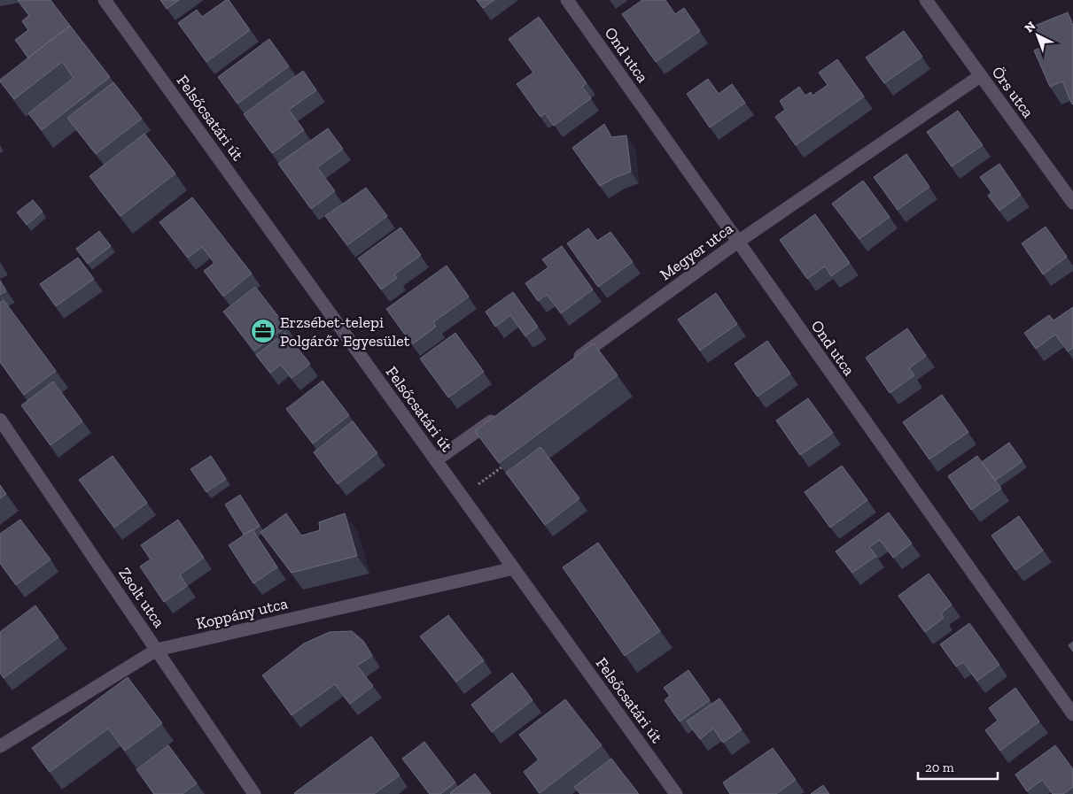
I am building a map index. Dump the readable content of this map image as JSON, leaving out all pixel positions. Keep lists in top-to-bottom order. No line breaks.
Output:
{"streets":{"street":["Ond utca","Örs utca","Felsőcsatári út","Megyer utca","Zsolt utca","Koppány utca"]},"crossings":[["Ond utca","Megyer utca"],["Örs utca","Megyer utca"],["Felsőcsatári út","Koppány utca"],["Zsolt utca","Koppány utca"]],"places":{"office":["Erzsébet-telepi Polgárőr Egyesület"]},"scale_bar":"20 m","north":"top left"}
